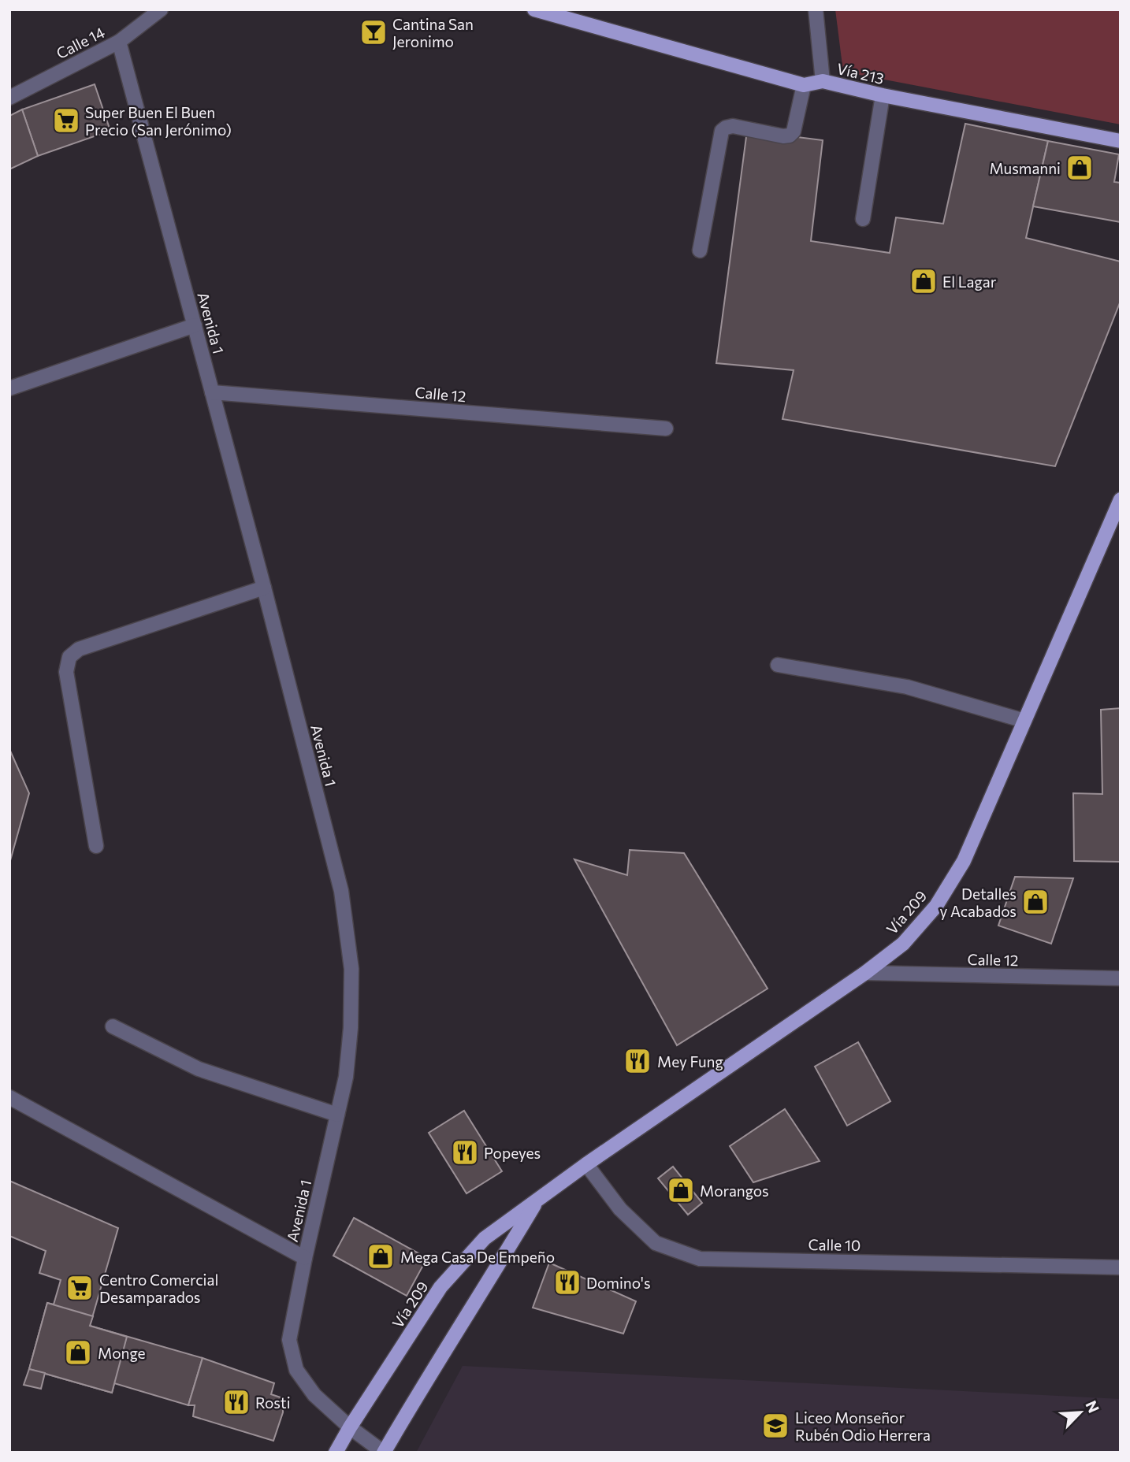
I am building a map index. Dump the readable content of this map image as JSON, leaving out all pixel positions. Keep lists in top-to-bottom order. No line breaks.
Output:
{"streets":{"main road":["Vía 213","Vía 209"],"street":["Calle 14","Avenida 1","Calle 12","Calle 10"]},"crossings":[["Calle 14","Avenida 1"],["Avenida 1","Calle 12"],["Avenida 1","Vía 209"],["Calle 12","Vía 209"],["Vía 209","Calle 10"]],"places":{"bar":["Cantina San Jeronimo"],"supermarket":["Super Buen El Buen Precio (San Jerónimo)","Centro Comercial Desamparados"],"shop":["Musmanni","El Lagar","Detalles y Acabados","Morangos","Mega Casa De Empeño","Monge"],"restaurant":["Mey Fung","Popeyes","Domino's","Rosti"],"school or university":["Liceo Monseñor Rubén Odio Herrera"]},"north":"top right"}
